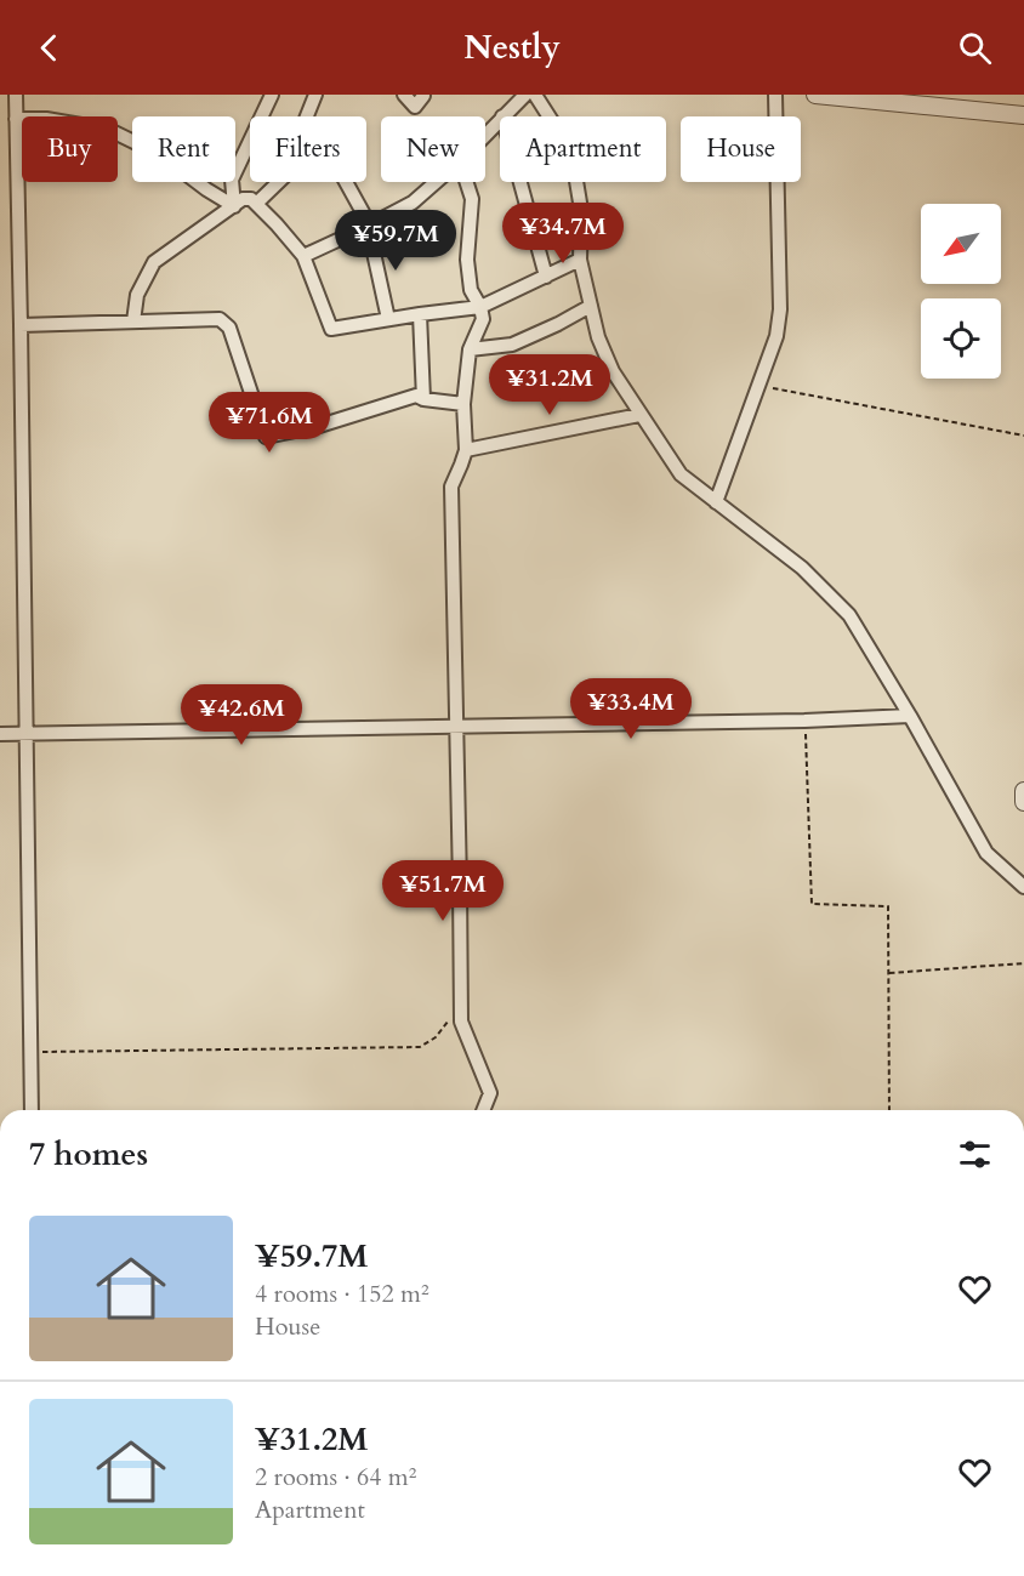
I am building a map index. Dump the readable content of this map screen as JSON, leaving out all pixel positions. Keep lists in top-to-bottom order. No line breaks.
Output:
{"north":"bottom left","page":{"header":"Nestly","chip":["Buy","Rent","Filters","New","Apartment","House"],"price":["¥34.7M","¥59.7M","¥31.2M","¥71.6M","¥33.4M","¥42.6M","¥51.7M"],"heading":"7 homes","list":[{"name":"¥59.7M","note":"4 rooms · 152 m² · House"},{"name":"¥31.2M","note":"2 rooms · 64 m² · Apartment"}]}}
